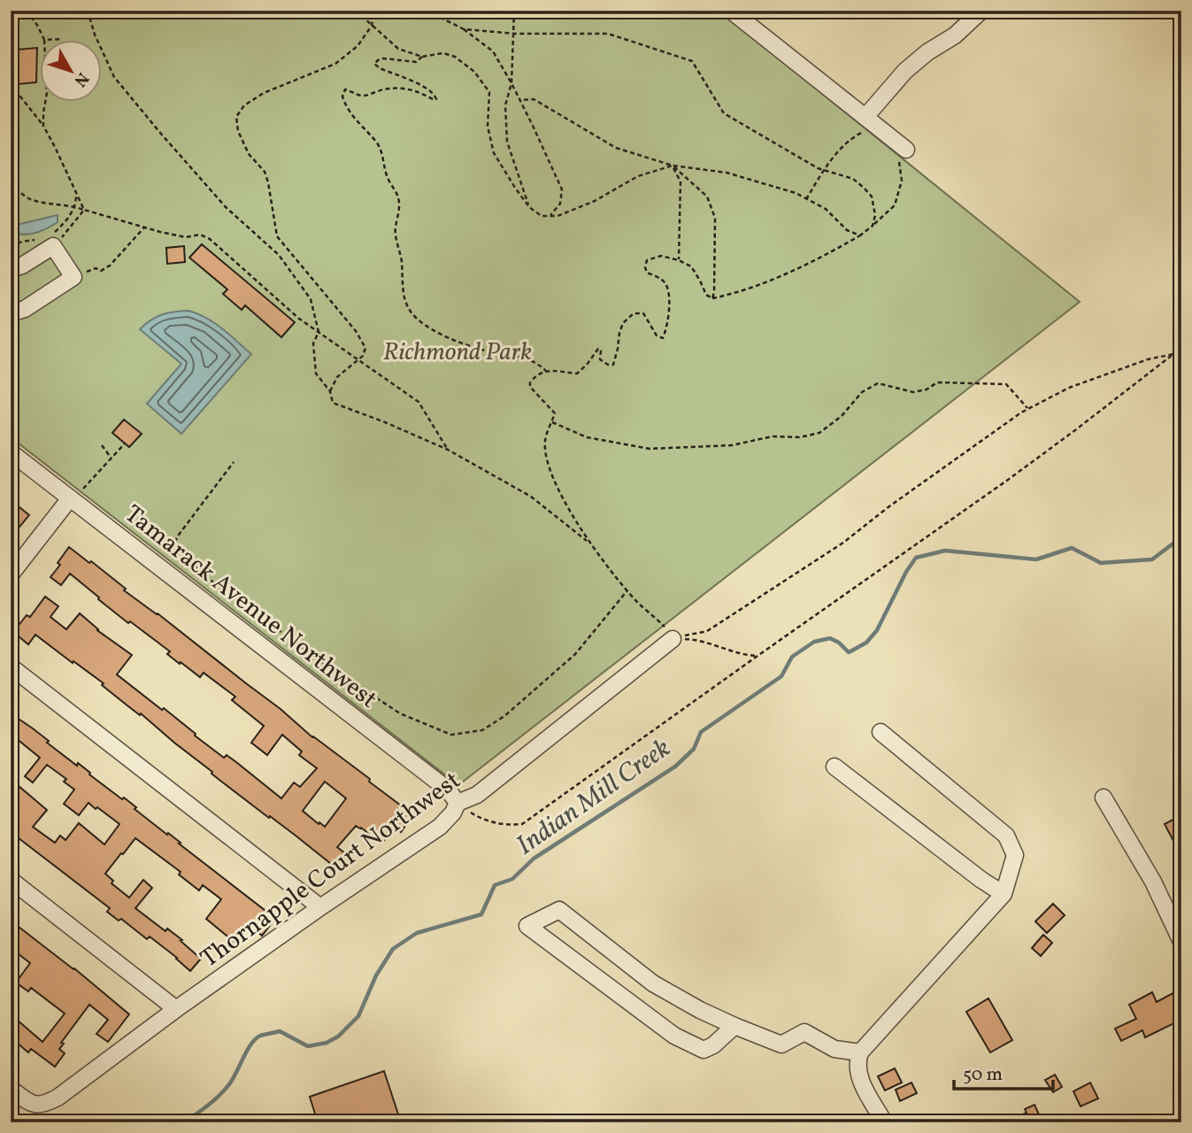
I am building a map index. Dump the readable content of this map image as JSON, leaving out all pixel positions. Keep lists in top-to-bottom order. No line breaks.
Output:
{"streets":{"street":["Tamarack Avenue Northwest","Thornapple Court Northwest"]},"crossings":[["Tamarack Avenue Northwest","Thornapple Court Northwest"]],"water":["Indian Mill Creek"],"parks":["Richmond Park"],"scale_bar":"50 m","north":"bottom right"}
